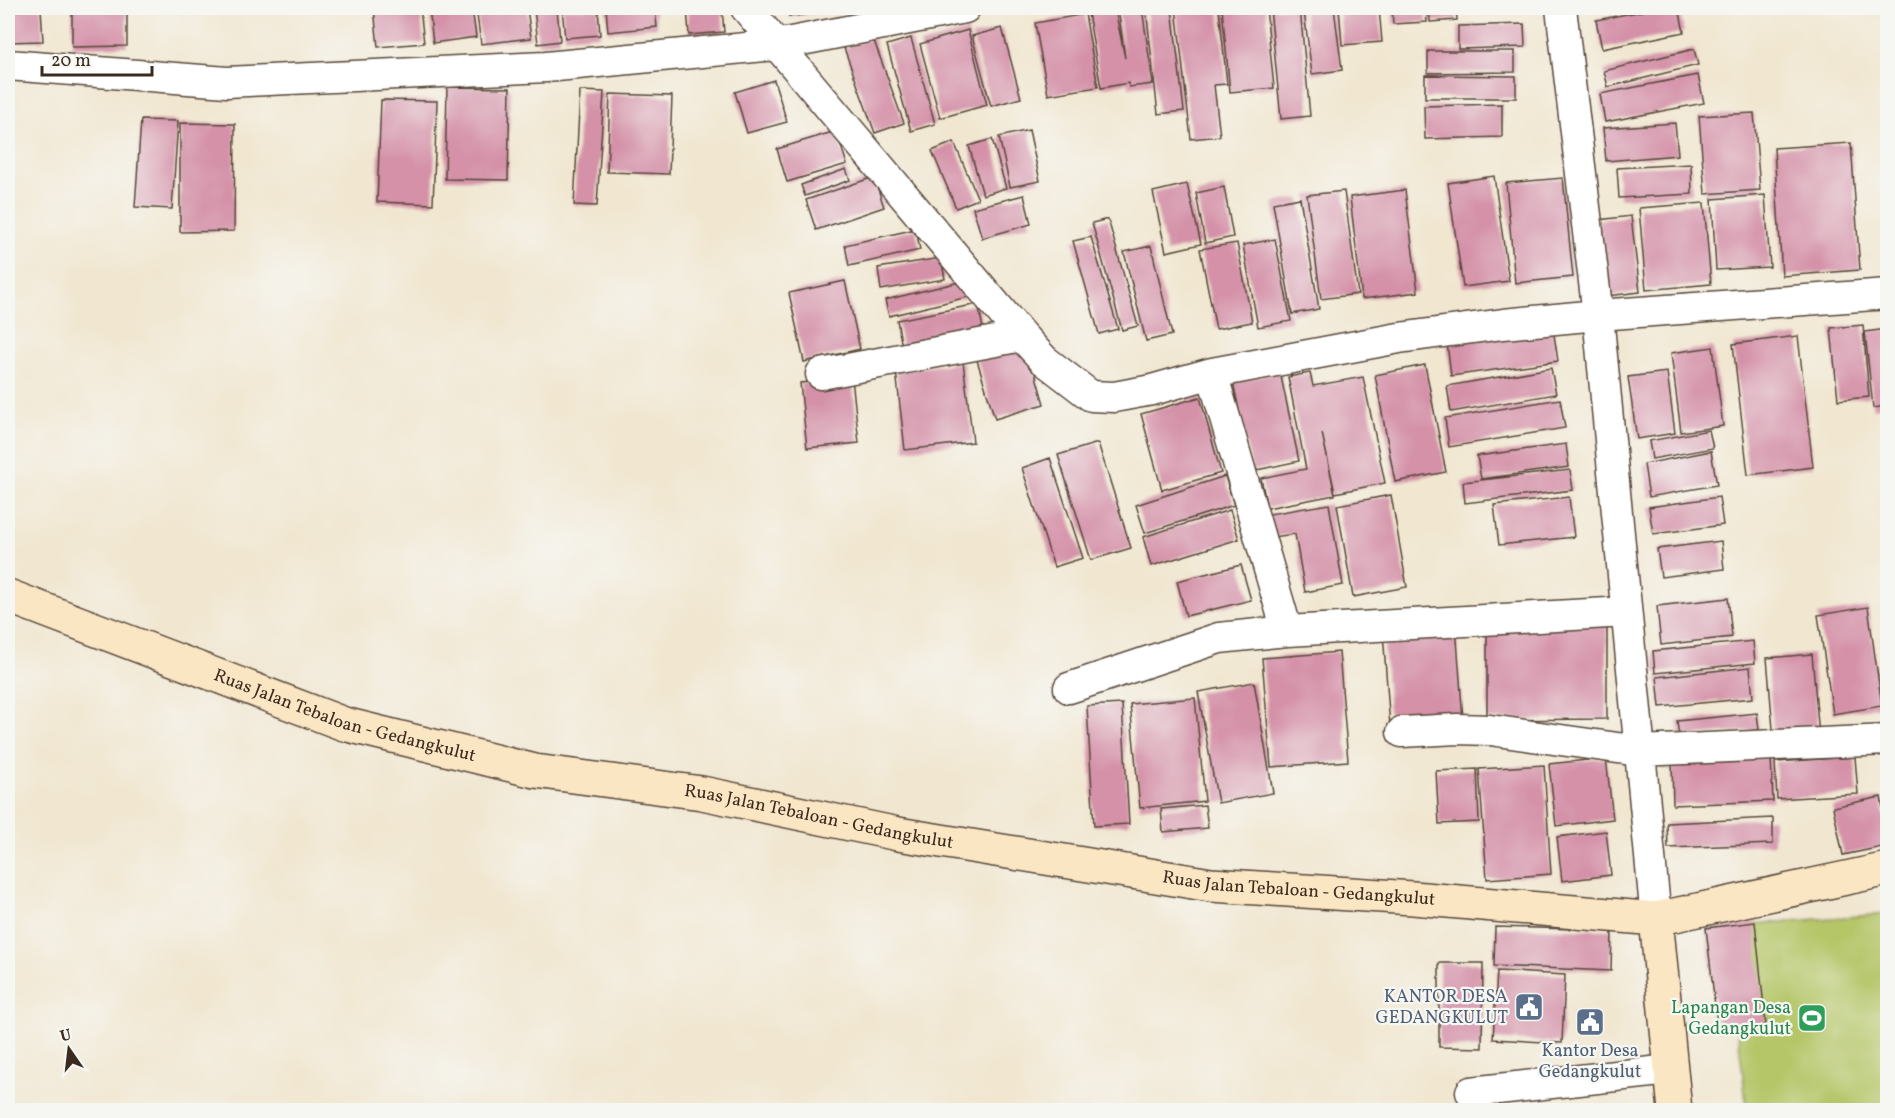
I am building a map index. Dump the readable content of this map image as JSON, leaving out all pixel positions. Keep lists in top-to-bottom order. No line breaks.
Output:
{"streets":{"main road":["Ruas Jalan Tebaloan - Gedangkulut"]},"places":{"public building":["KANTOR DESA GEDANGKULUT","Kantor Desa Gedangkulut"],"sports":["Lapangan Desa Gedangkulut"]},"scale_bar":"20 m","north":"top"}
